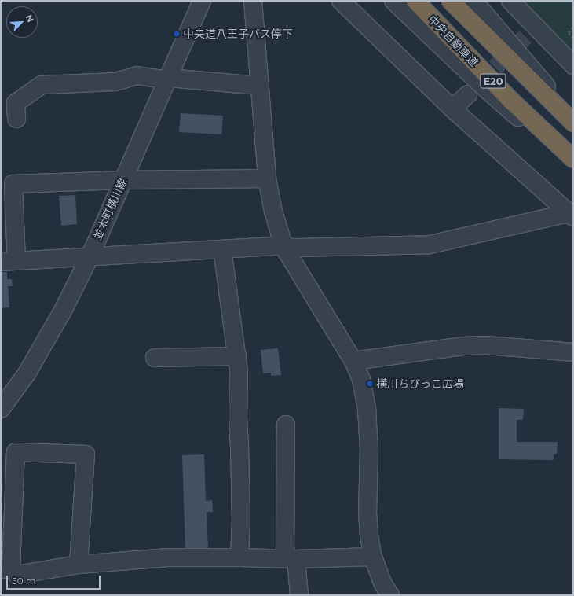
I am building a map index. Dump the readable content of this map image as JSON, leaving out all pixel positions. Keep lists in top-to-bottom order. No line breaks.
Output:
{"streets":{"highway":["中央自動車道","E20"],"street":["並木町横川線"]},"places":["中央道八王子バス停下","横川ちびっこ広場"],"scale_bar":"50 m","north":"top right"}
